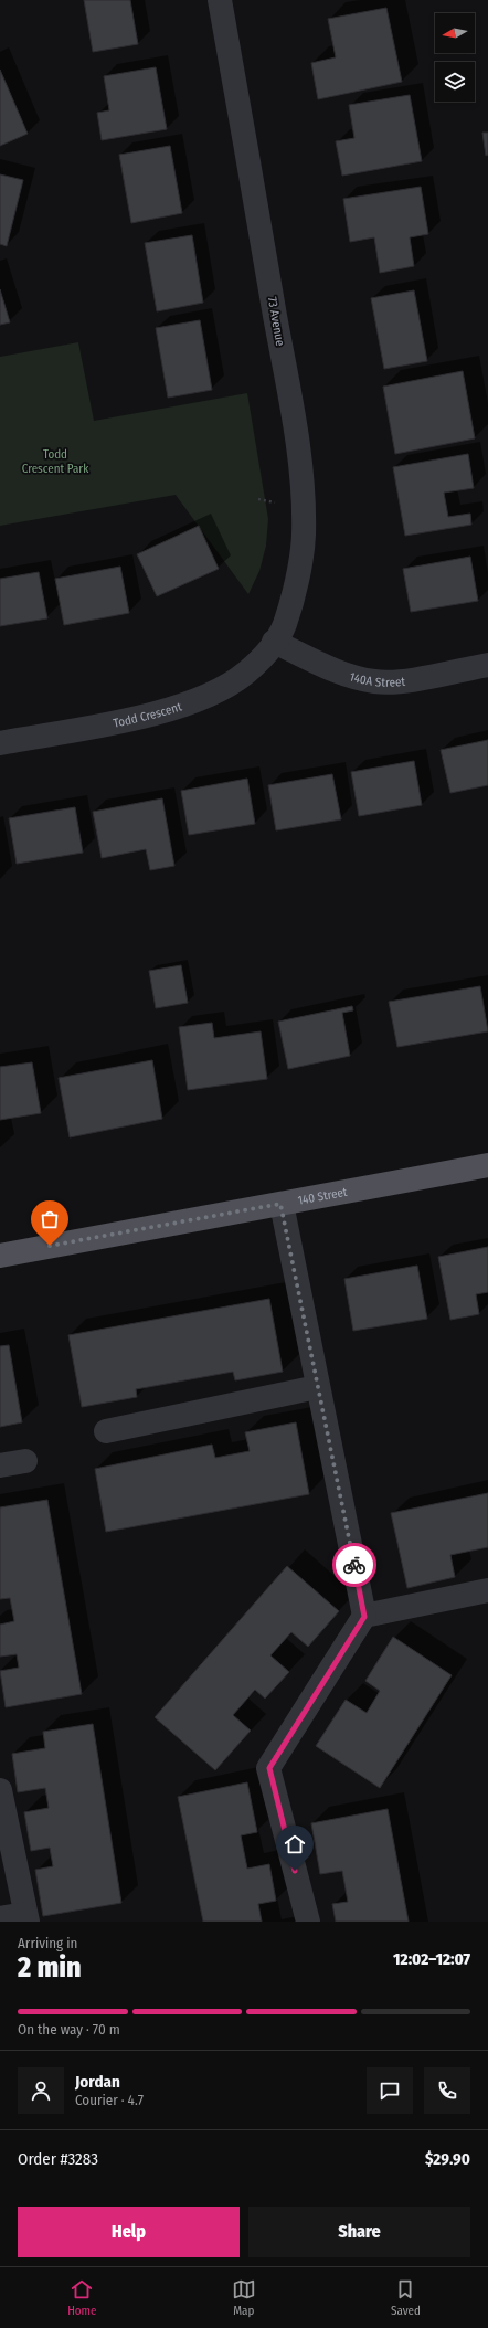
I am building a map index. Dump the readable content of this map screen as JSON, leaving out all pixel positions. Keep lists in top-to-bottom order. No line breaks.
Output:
{"streets":{"main road":["140 Street"],"street":["73 Avenue","140A Street","Todd Crescent"]},"crossings":[["73 Avenue","140A Street"],["73 Avenue","Todd Crescent"],["140A Street","Todd Crescent"]],"parks":["Todd Crescent Park"],"north":"left","page":{"heading":["2 min","Arriving in","12:02–12:07"],"panel":["Jordan","Courier · 4.7","Order #3283","$29.90"],"bar":"On the way · 70 m","buttons":["Help","Share"],"tabs":["Home","Map","Saved"]}}
